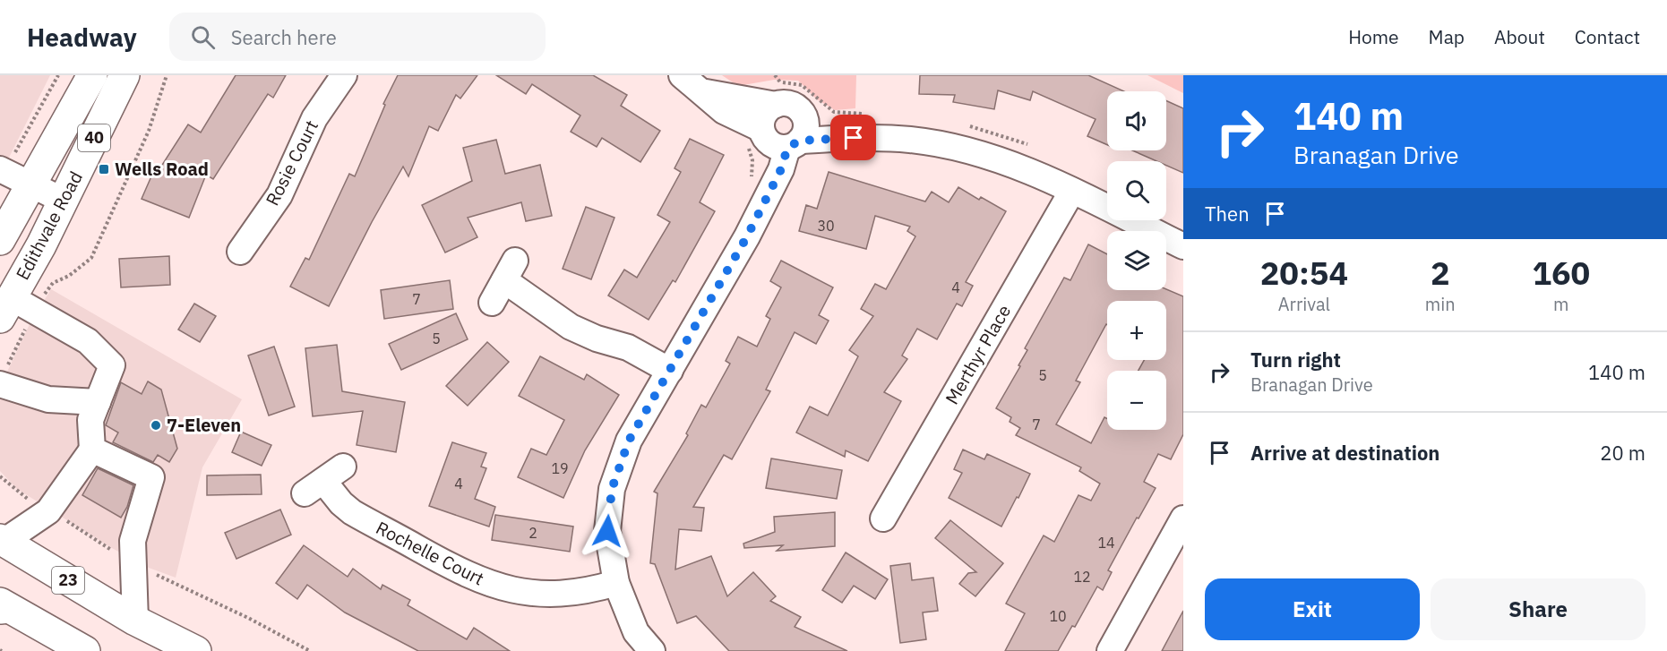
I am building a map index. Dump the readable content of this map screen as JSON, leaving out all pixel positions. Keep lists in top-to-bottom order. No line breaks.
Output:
{"streets":{"main road":["40","Edithvale Road","23"],"street":["Rosie Court","Merthyr Place","Rochelle Court"]},"places":{"transit":["Wells Road"],"other":["7-Eleven"]},"house_numbers":["30","4","7","5","5","7","19","4","2","14","12","10"],"page":{"header":"Headway","search":"Search here","nav":["Home","Map","About","Contact"],"turn":["140 m","Branagan Drive"],"map_buttons":["+","−"],"then":"Then","eta":["20:54","Arrival","2","min","160","m"],"list":[{"name":"Turn right","note":"Branagan Drive","value":"140 m"},{"name":"Arrive at destination","value":"20 m"}],"buttons":["Exit","Share"]}}
